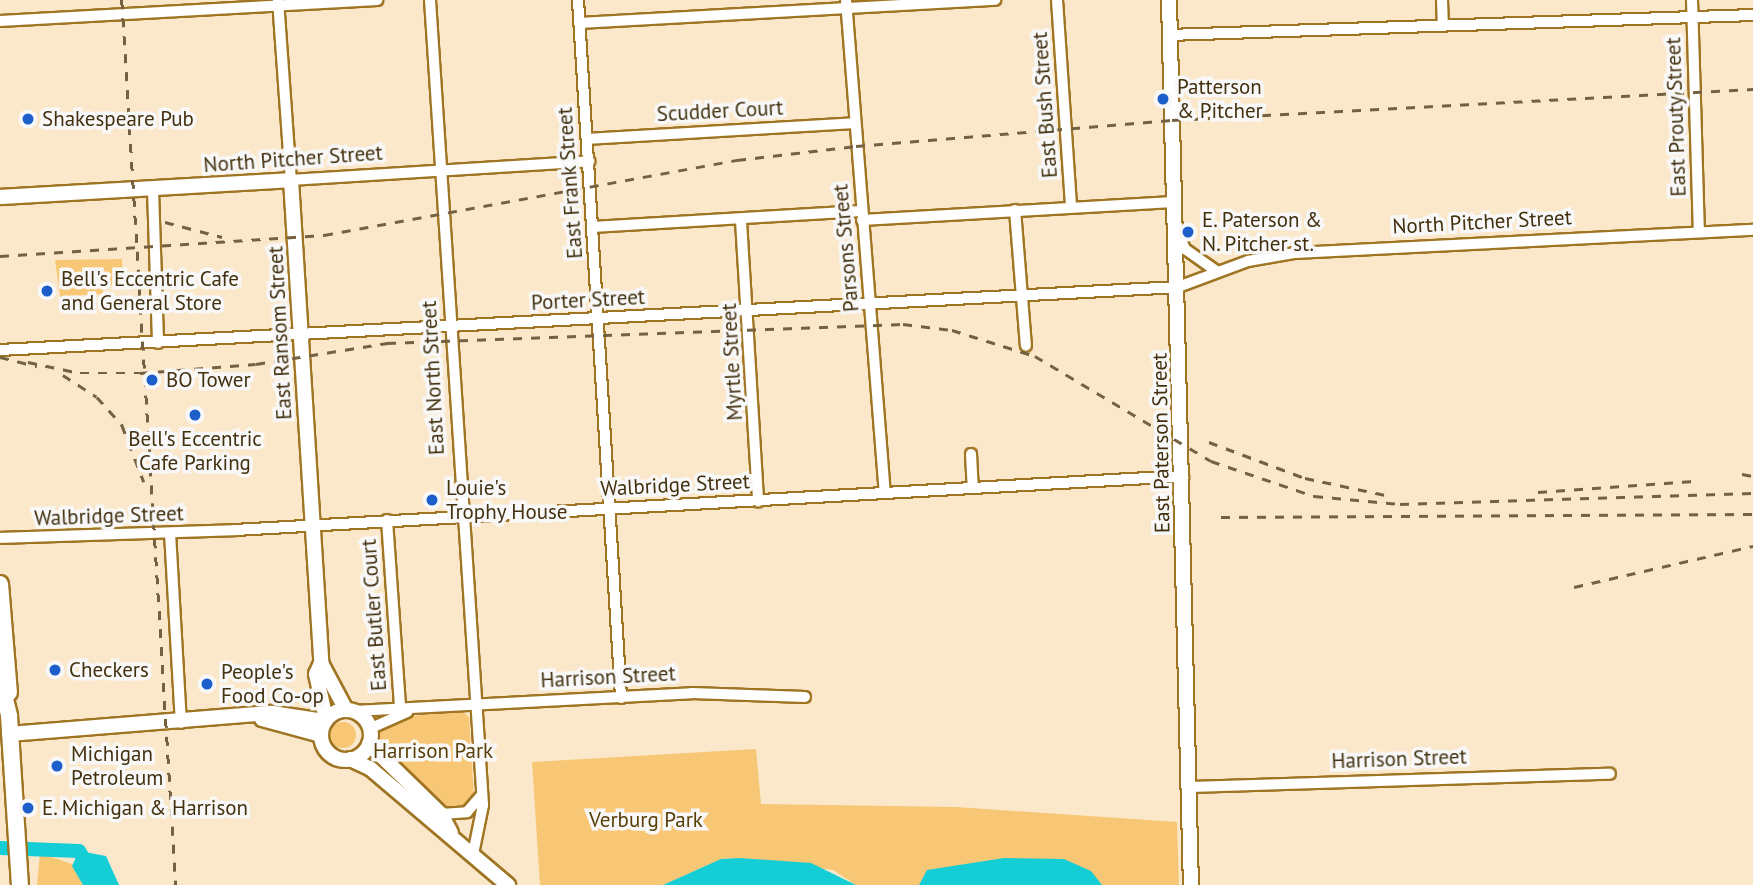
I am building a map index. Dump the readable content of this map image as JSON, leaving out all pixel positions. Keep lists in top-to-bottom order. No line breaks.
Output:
{"streets":{"street":["East Bush Street","Scudder Court","East Prouty Street","North Pitcher Street","East Frank Street","Parsons Street","Porter Street","East Ransom Street","Myrtle Street","East North Street","East Paterson Street","Walbridge Street","East Butler Court","Harrison Street"]},"crossings":[["Scudder Court","East Frank Street"],["Scudder Court","Parsons Street"],["East Prouty Street","North Pitcher Street"],["North Pitcher Street","East Frank Street"],["North Pitcher Street","Porter Street"],["North Pitcher Street","East Ransom Street"],["North Pitcher Street","East North Street"],["North Pitcher Street","East Paterson Street"],["East Frank Street","Porter Street"],["East Frank Street","Walbridge Street"],["East Frank Street","Harrison Street"],["Parsons Street","Porter Street"],["Parsons Street","Walbridge Street"],["Porter Street","East Ransom Street"],["Porter Street","Myrtle Street"],["Porter Street","East North Street"],["Porter Street","East Paterson Street"],["East Ransom Street","Walbridge Street"],["East Ransom Street","Harrison Street"],["Myrtle Street","Walbridge Street"],["East North Street","Walbridge Street"],["East North Street","Harrison Street"],["East Paterson Street","Walbridge Street"],["East Paterson Street","Harrison Street"],["Walbridge Street","East Butler Court"],["East Butler Court","Harrison Street"]],"parks":["Harrison Park","Verburg Park"],"places":["Patterson & Pitcher","Shakespeare Pub","E. Paterson & N. Pitcher st.","Bell's Eccentric Cafe and General Store","BO Tower","Bell's Eccentric Cafe Parking","Louie's Trophy House","Checkers","People's Food Co-op","Michigan Petroleum","E. Michigan & Harrison"]}
